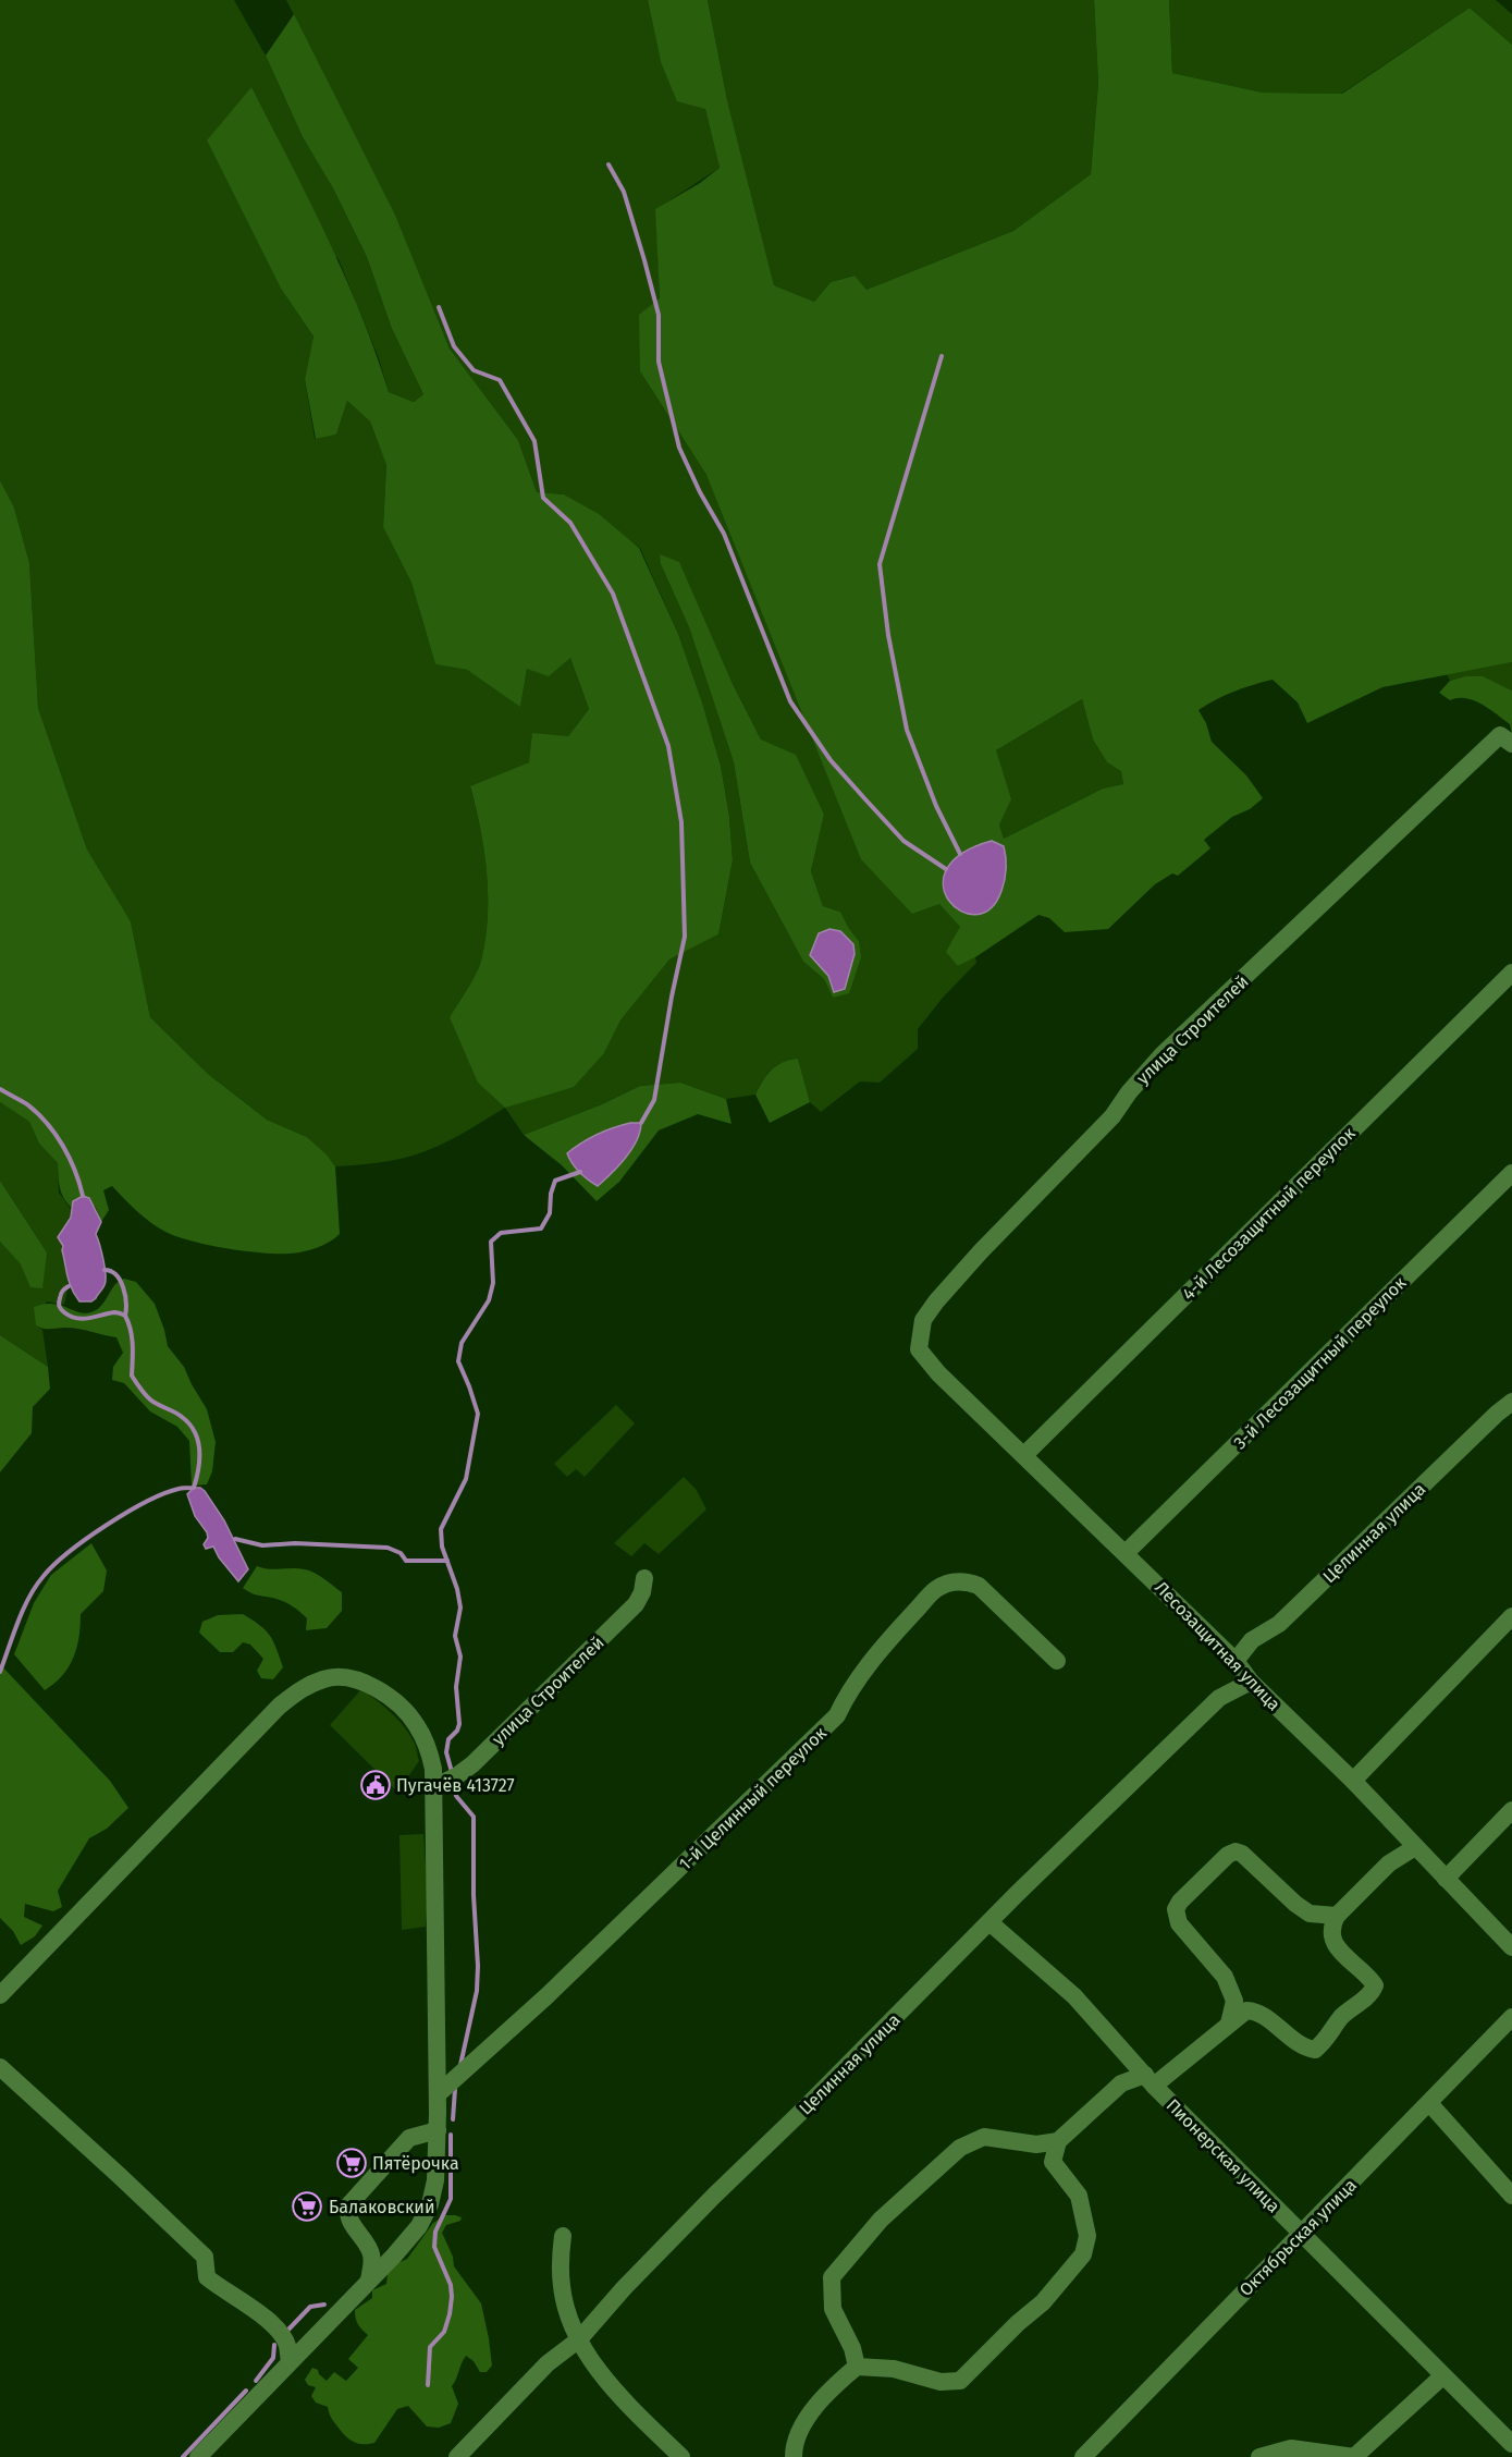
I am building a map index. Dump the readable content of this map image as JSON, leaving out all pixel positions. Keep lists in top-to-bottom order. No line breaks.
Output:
{"streets":{"street":["улица Строителей","4-й Лесозащитный переулок","3-й Лесозащитный переулок","Целинная улица","Лесозащитная улица","1-й Целинный переулок","Пионерская улица","Октябрьская улица"]},"crossings":[["улица Строителей","Лесозащитная улица"],["4-й Лесозащитный переулок","Лесозащитная улица"],["3-й Лесозащитный переулок","Лесозащитная улица"],["Целинная улица","Лесозащитная улица"],["Целинная улица","Пионерская улица"],["Пионерская улица","Октябрьская улица"]],"places":{"public building":["Пугачёв 413727"],"supermarket":["Пятёрочка","Балаковский"]}}
